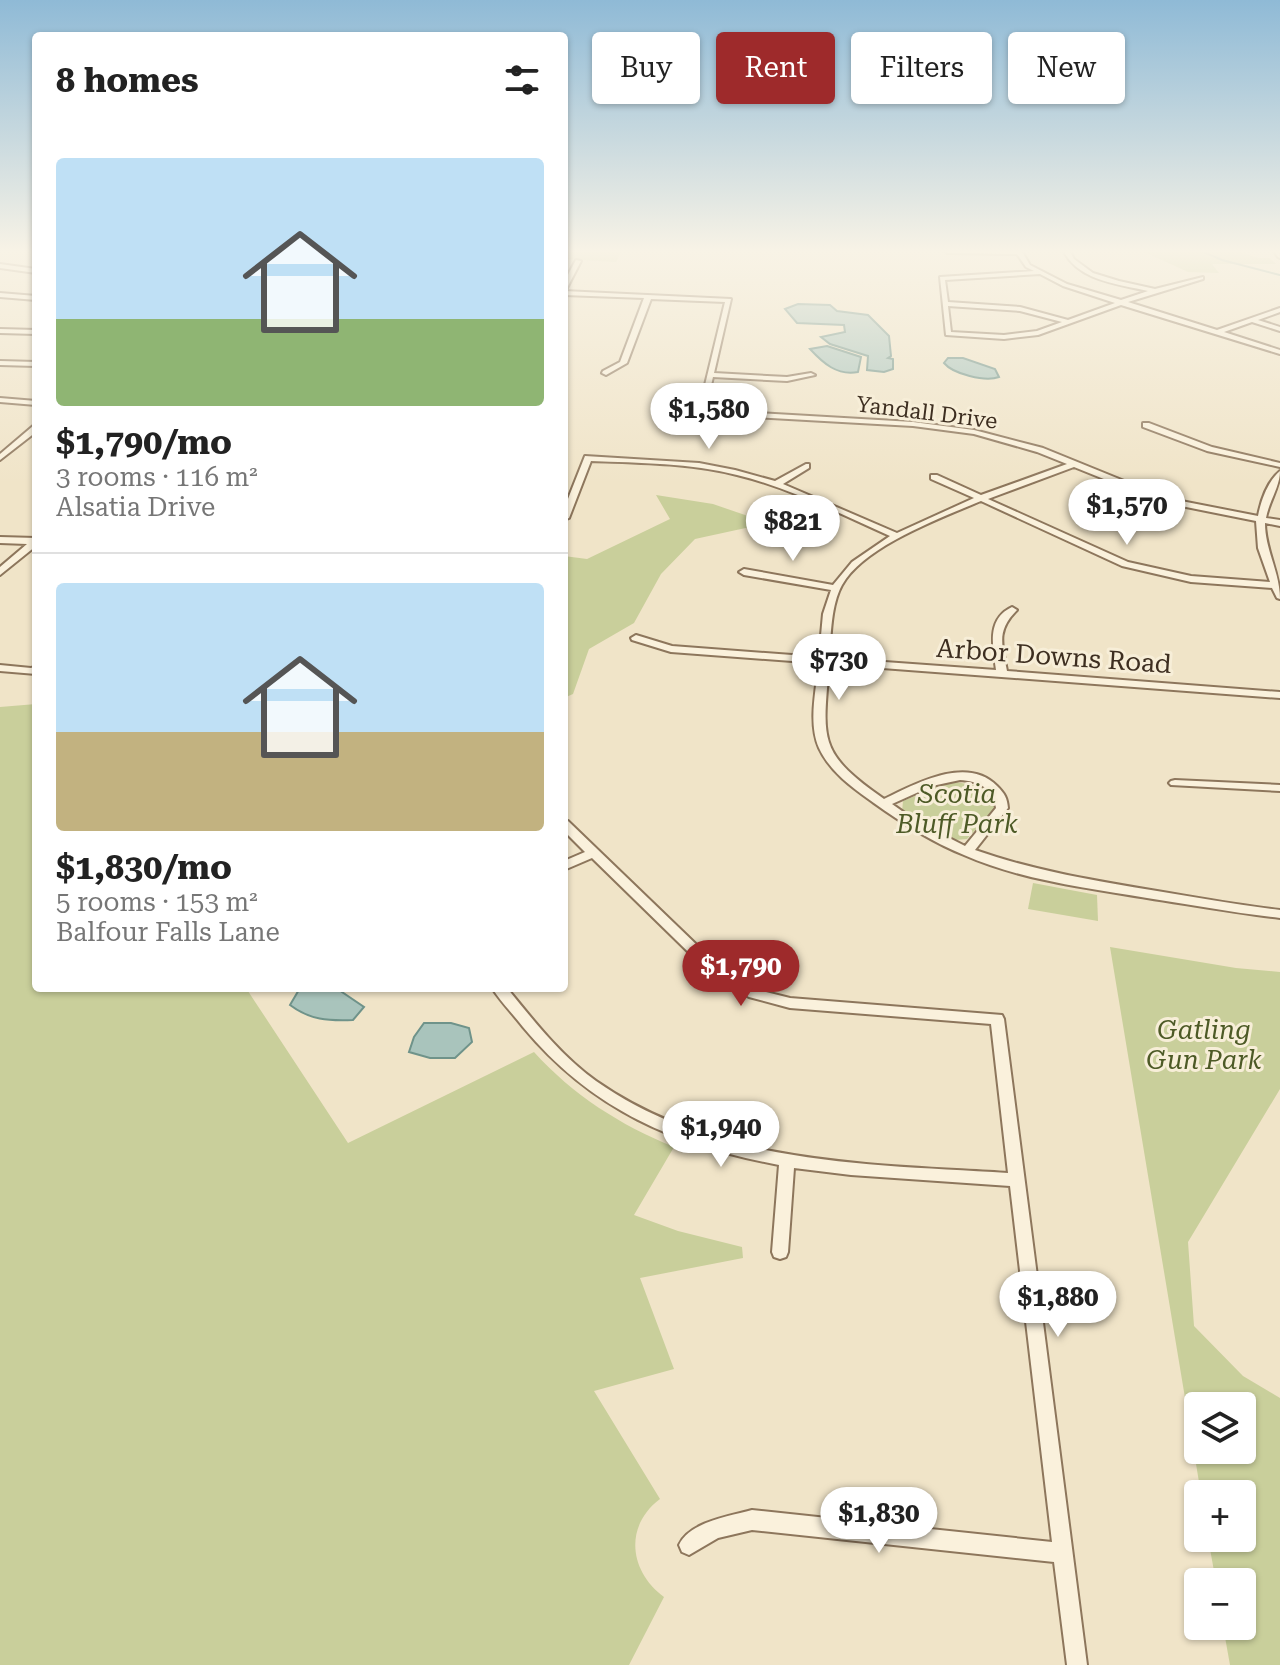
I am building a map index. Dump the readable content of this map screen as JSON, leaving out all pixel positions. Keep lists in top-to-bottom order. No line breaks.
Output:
{"streets":{"street":["Yandall Drive","Arbor Downs Road"]},"parks":["Scotia Bluff Park","Gatling Gun Park"],"page":{"chip":["Buy","Rent","Filters","New"],"heading":"8 homes","list":[{"name":"$1,790/mo","note":"3 rooms · 116 m² · Alsatia Drive"},{"name":"$1,830/mo","note":"5 rooms · 153 m² · Balfour Falls Lane"}],"price":["$1,580","$1,570","$821","$730","$1,790","$1,940","$1,880","$1,830"],"map_buttons":["+","−"]}}
